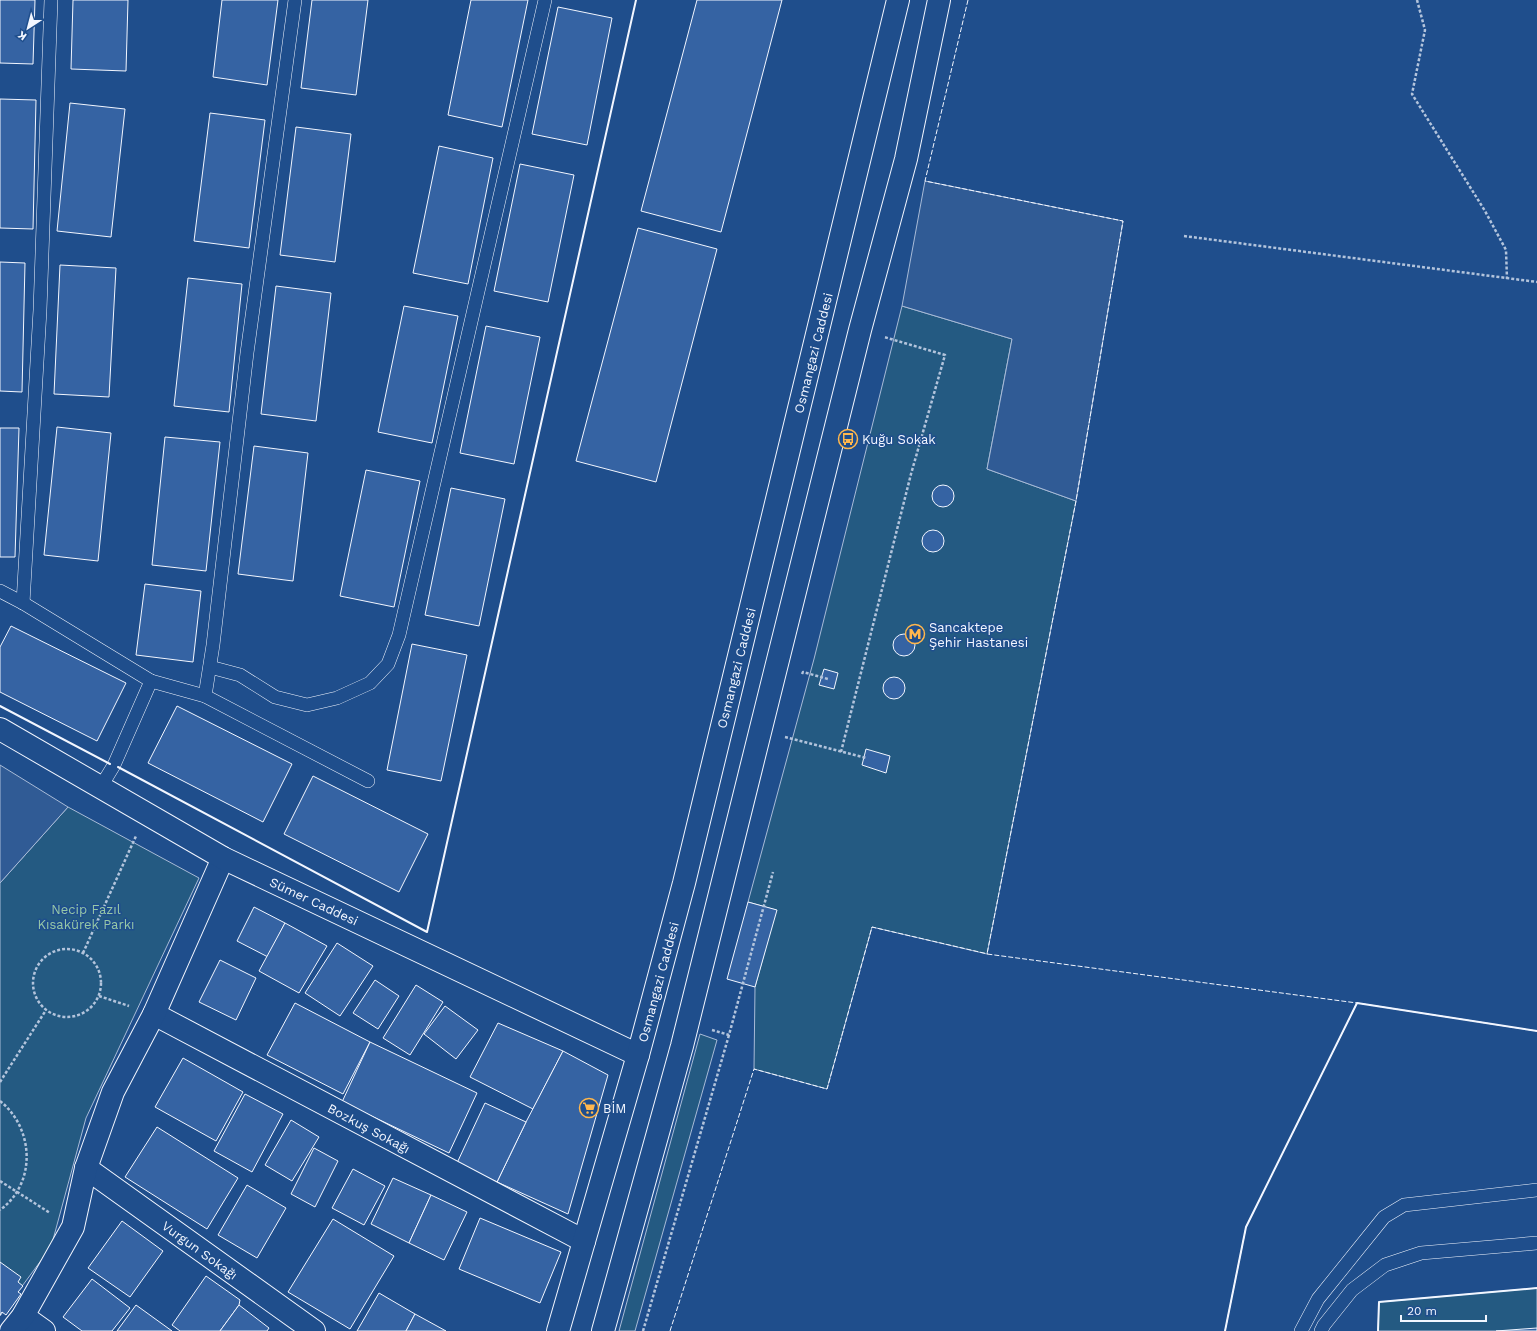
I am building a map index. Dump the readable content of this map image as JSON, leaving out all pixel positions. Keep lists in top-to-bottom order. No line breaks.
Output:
{"streets":{"main road":["Osmangazi Caddesi","Sümer Caddesi","Bozkuş Sokağı","Vurgun Sokağı"]},"crossings":[["Osmangazi Caddesi","Sümer Caddesi"],["Osmangazi Caddesi","Bozkuş Sokağı"]],"parks":["Necip Fazıl Kısakürek Parkı"],"places":{"bus stop":["Kuğu Sokak"],"metro station":["Sancaktepe Şehir Hastanesi"],"supermarket":["BİM"]},"scale_bar":"20 m","north":"bottom left"}
